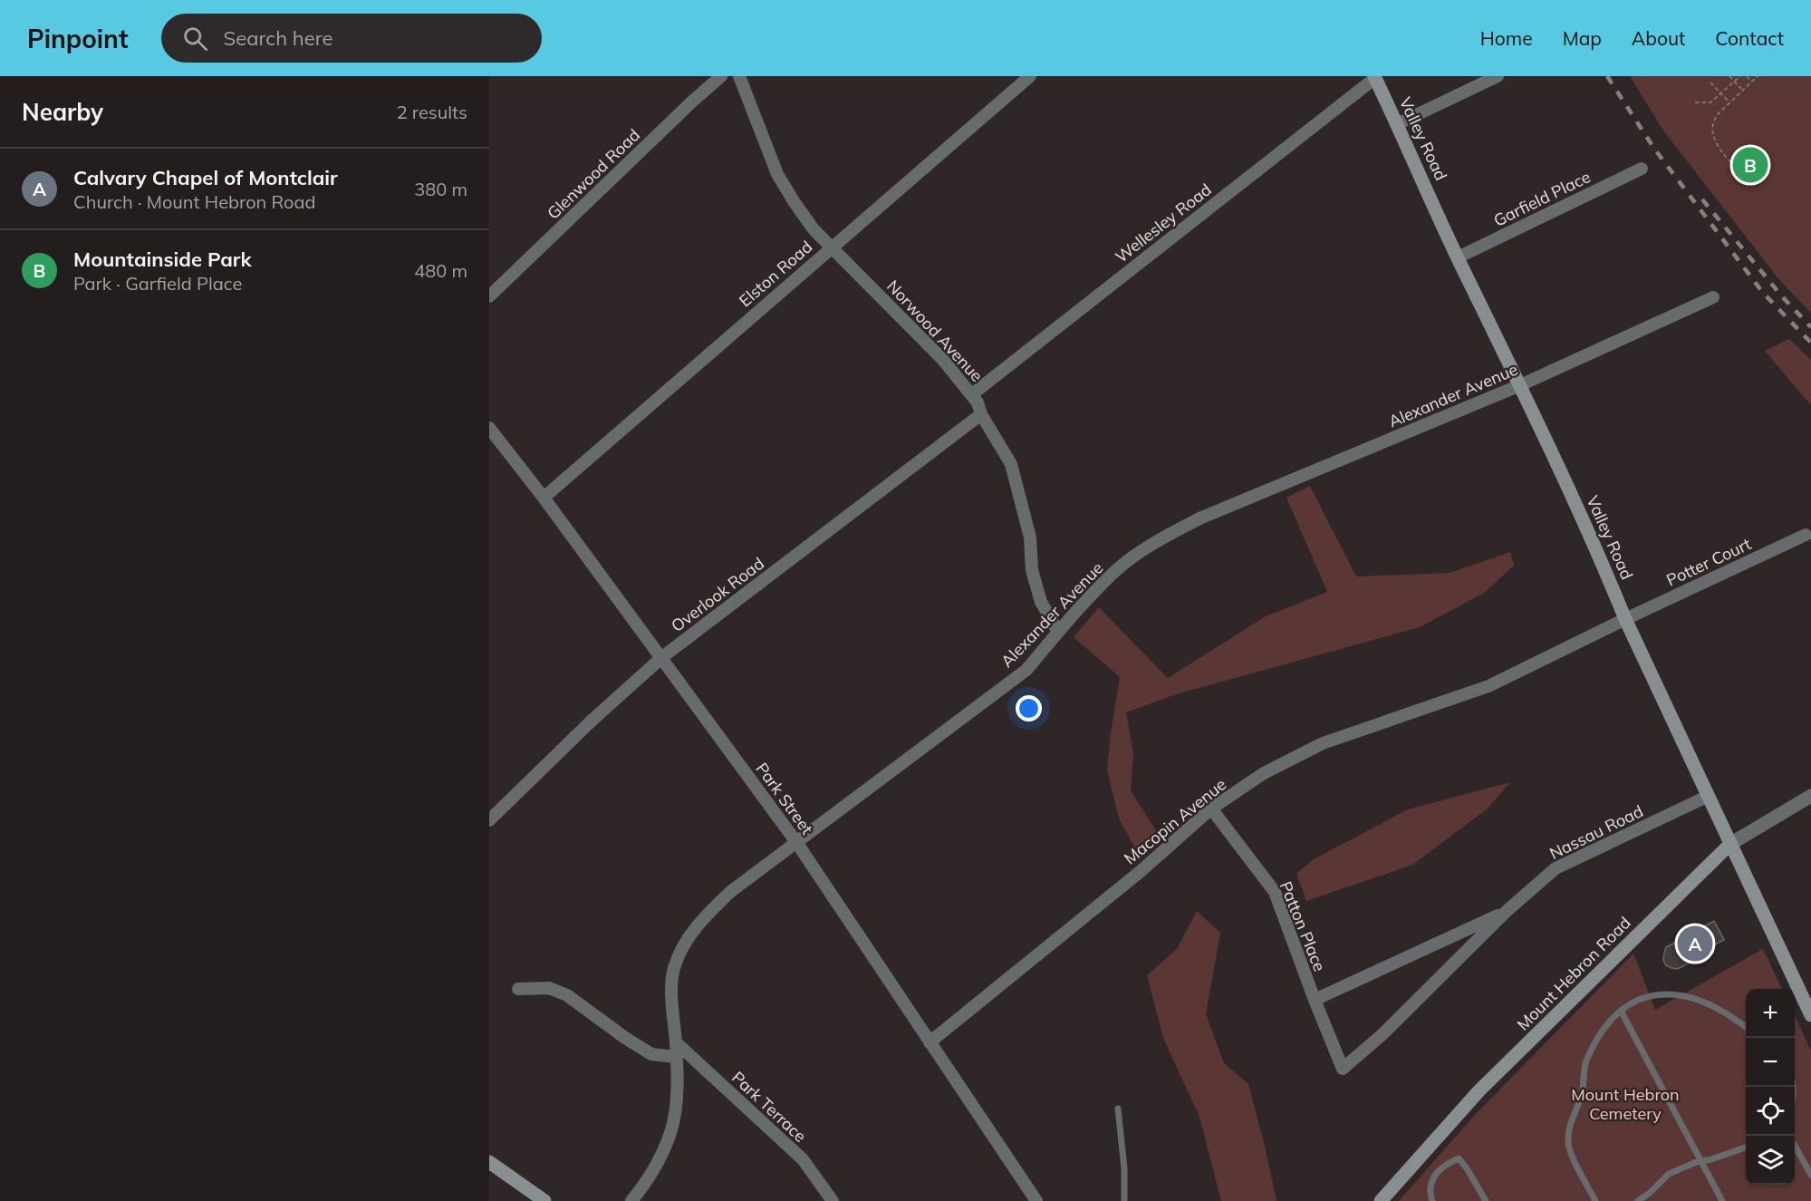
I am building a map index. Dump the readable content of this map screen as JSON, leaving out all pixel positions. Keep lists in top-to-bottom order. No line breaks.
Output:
{"streets":{"main road":["Valley Road","Mount Hebron Road"],"street":["Glenwood Road","Garfield Place","Wellesley Road","Elston Road","Norwood Avenue","Alexander Avenue","Potter Court","Overlook Road","Park Street","Macopin Avenue","Nassau Road","Patton Place","Park Terrace"]},"crossings":[["Valley Road","Garfield Place"],["Valley Road","Wellesley Road"],["Valley Road","Alexander Avenue"],["Valley Road","Potter Court"],["Valley Road","Macopin Avenue"],["Valley Road","Nassau Road"],["Valley Road","Mount Hebron Road"],["Wellesley Road","Norwood Avenue"],["Elston Road","Norwood Avenue"],["Elston Road","Park Street"],["Norwood Avenue","Alexander Avenue"],["Norwood Avenue","Overlook Road"],["Alexander Avenue","Park Street"],["Alexander Avenue","Park Terrace"],["Potter Court","Macopin Avenue"],["Overlook Road","Park Street"],["Park Street","Macopin Avenue"],["Macopin Avenue","Patton Place"],["Nassau Road","Patton Place"]],"parks":["Mount Hebron Cemetery"],"page":{"header":"Pinpoint","search":"Search here","nav":["Home","Map","About","Contact"],"heading":["Nearby","2 results"],"pins":["B","A"],"list":[{"mark":"A","name":"Calvary Chapel of Montclair","note":"Church · Mount Hebron Road","value":"380 m"},{"mark":"B","name":"Mountainside Park","note":"Park · Garfield Place","value":"480 m"}],"map_buttons":["+","−"]}}
